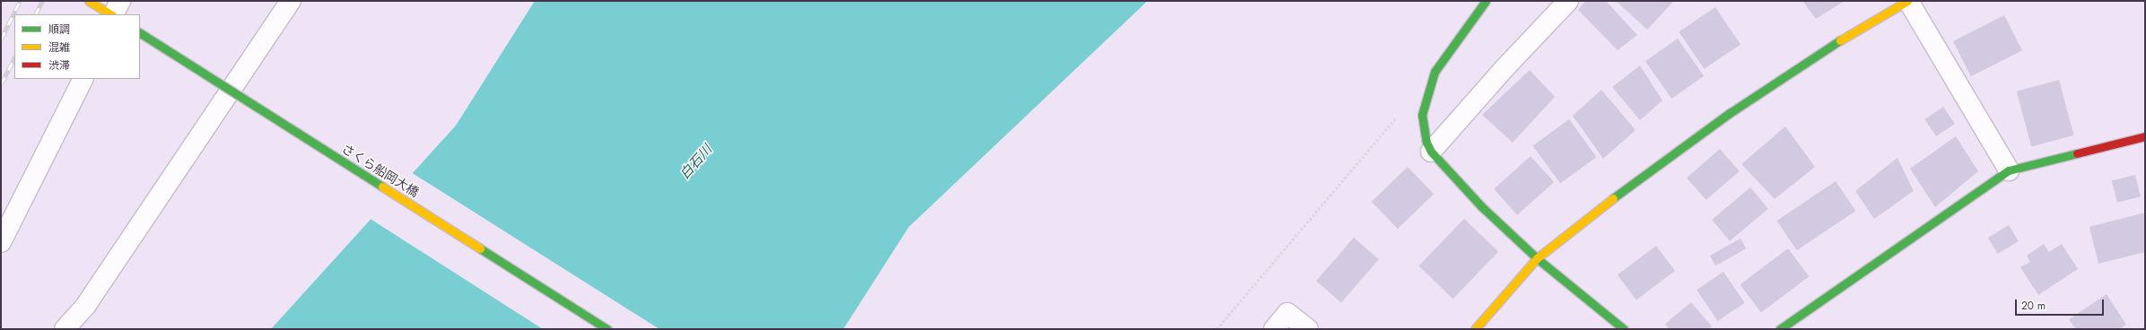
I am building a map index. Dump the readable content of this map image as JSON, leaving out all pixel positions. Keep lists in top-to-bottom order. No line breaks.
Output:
{"streets":{"street":["さくら船岡大橋"]},"water":["白石川"],"legend":["順調","混雑","渋滞"],"scale_bar":"20 m"}
